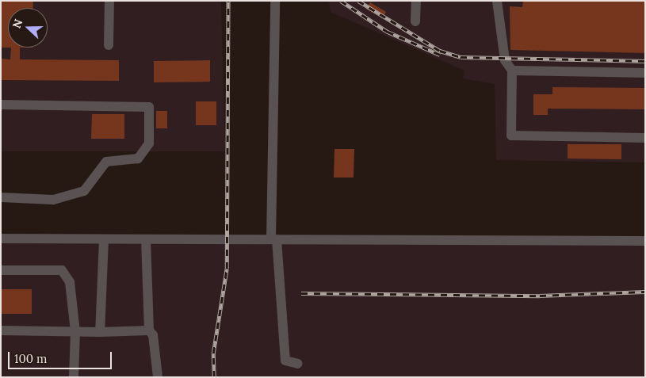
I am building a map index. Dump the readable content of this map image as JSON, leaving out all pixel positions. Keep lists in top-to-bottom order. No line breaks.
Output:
{"scale_bar":"100 m","north":"left"}
